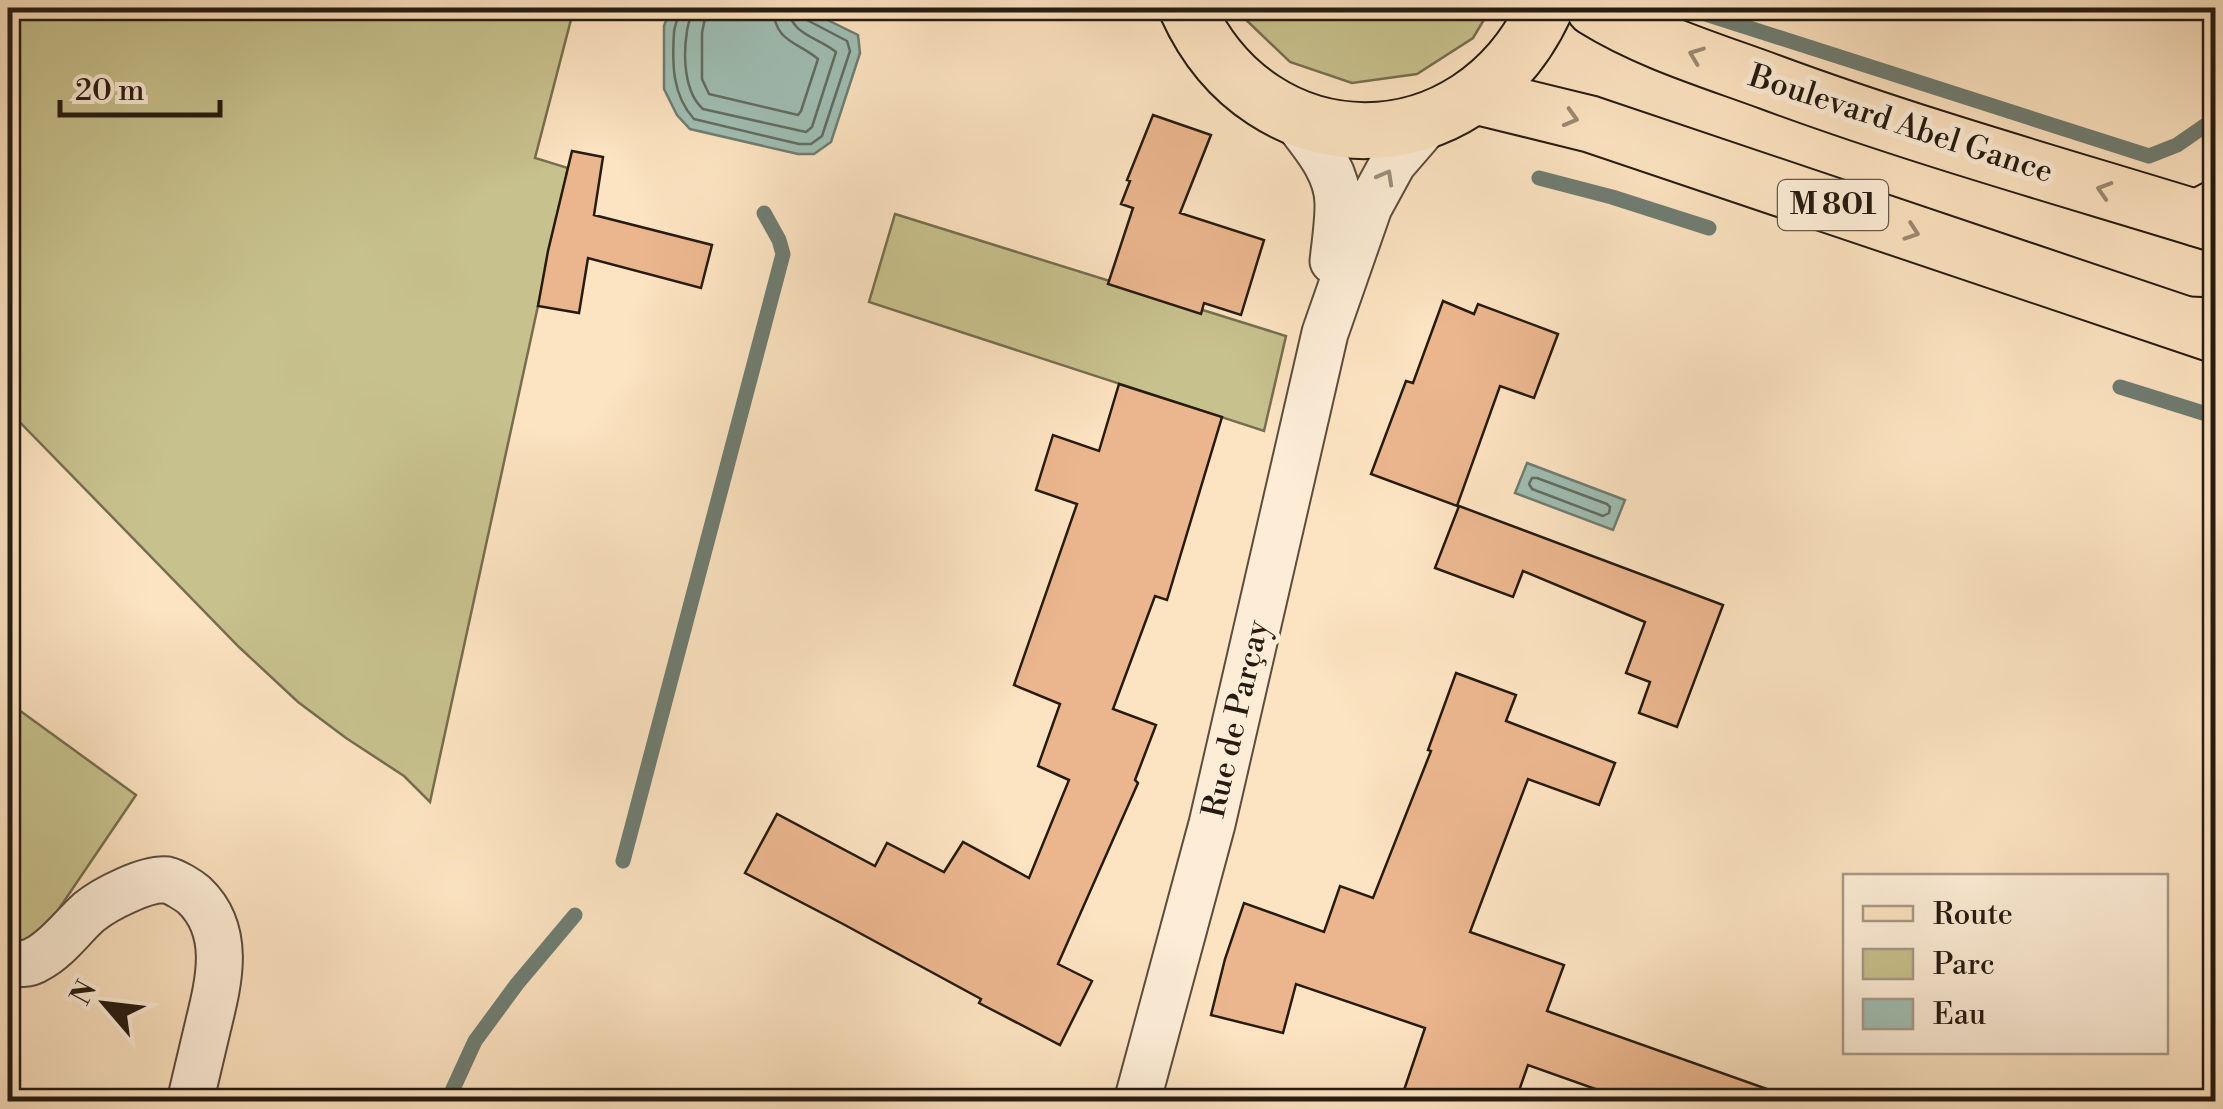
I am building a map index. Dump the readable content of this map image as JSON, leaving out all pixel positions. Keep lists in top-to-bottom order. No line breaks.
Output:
{"streets":{"main road":["Boulevard Abel Gance","M 801"],"street":["Rue de Parçay"]},"crossings":[["M 801","Rue de Parçay"]],"legend":["Route","Parc","Eau"],"scale_bar":"20 m","north":"top left"}
